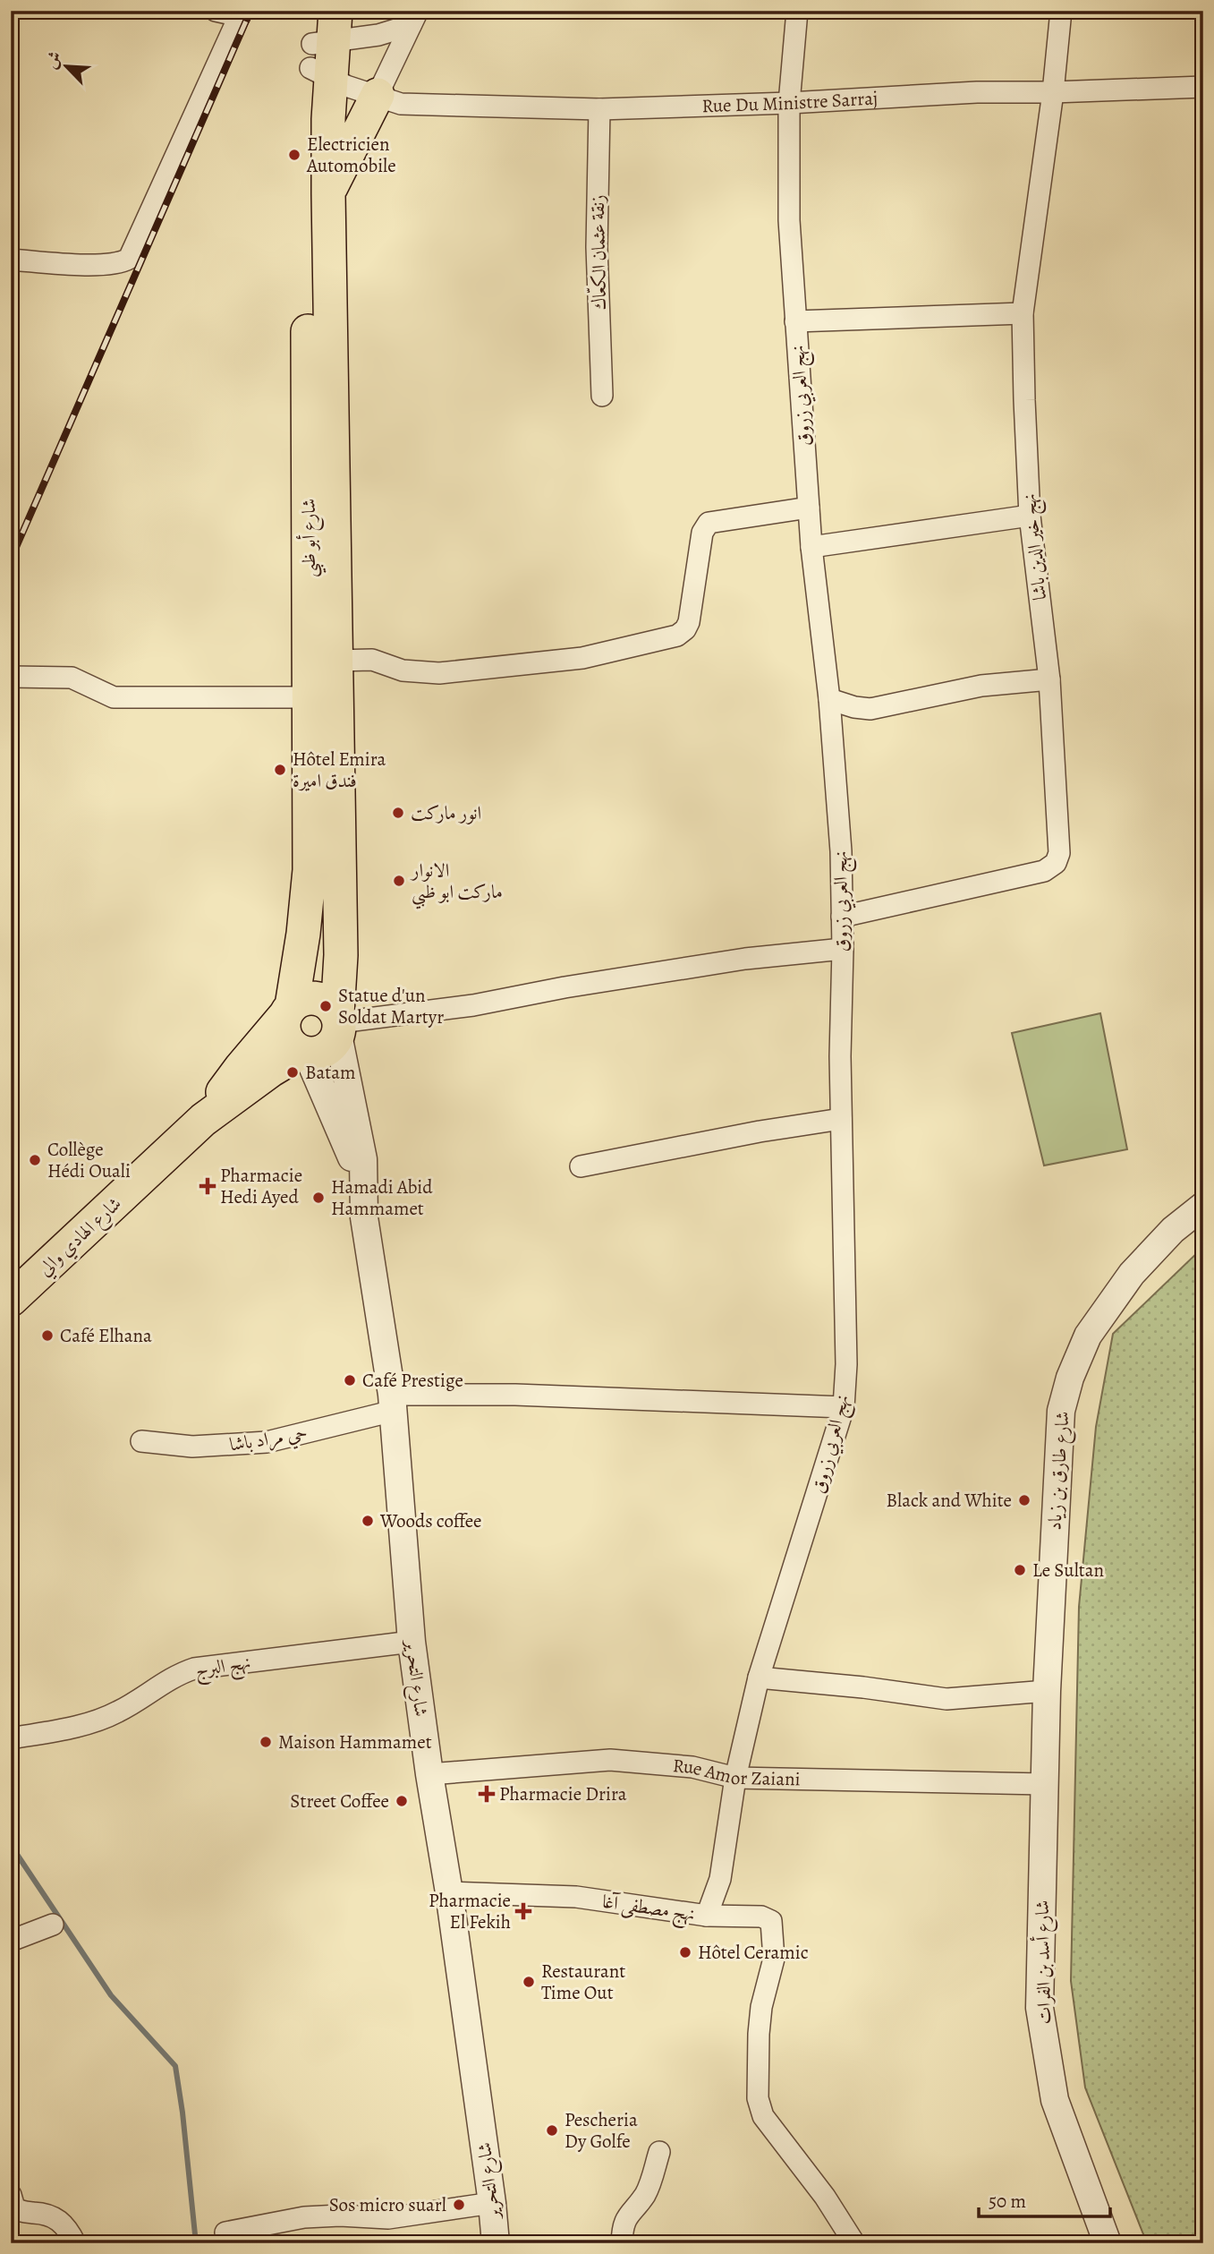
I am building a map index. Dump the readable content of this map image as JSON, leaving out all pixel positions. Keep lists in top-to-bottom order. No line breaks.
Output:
{"streets":{"main road":["شارع أبو ظبي","شارع الهادي والي"],"street":["Rue Du Ministre Sarraj","زنقة عثمان الكعّاك","نهج العربي زروق","نهج خير الدين باشا","حي مراد باشا","شارع طارق بن زياد","نهج البرج","شارع التحرير","Rue Amor Zaiani","نهج مصطفى آغا","شارع أسد بن الفرات"]},"crossings":[["Rue Du Ministre Sarraj","زنقة عثمان الكعّاك"],["Rue Du Ministre Sarraj","نهج العربي زروق"],["Rue Du Ministre Sarraj","شارع أبو ظبي"],["Rue Du Ministre Sarraj","نهج خير الدين باشا"],["نهج العربي زروق","نهج خير الدين باشا"],["نهج العربي زروق","حي مراد باشا"],["نهج العربي زروق","Rue Amor Zaiani"],["نهج العربي زروق","نهج مصطفى آغا"],["شارع أبو ظبي","شارع الهادي والي"],["شارع أبو ظبي","شارع التحرير"],["شارع الهادي والي","شارع التحرير"],["حي مراد باشا","شارع التحرير"],["شارع طارق بن زياد","Rue Amor Zaiani"],["شارع طارق بن زياد","شارع أسد بن الفرات"],["نهج البرج","شارع التحرير"],["شارع التحرير","Rue Amor Zaiani"],["شارع التحرير","نهج مصطفى آغا"],["Rue Amor Zaiani","نهج مصطفى آغا"],["Rue Amor Zaiani","شارع أسد بن الفرات"]],"places":{"other":["Electricien Automobile","Hôtel Emira فندق اميرة","انور ماركت","الانوار ماركت ابو ظبي","Statue d'un Soldat Martyr","Batam","Collège Hédi Ouali","Hamadi Abid Hammamet","Café Elhana","Café Prestige","Black and White","Woods coffee","Le Sultan","Maison Hammamet","Street Coffee","Hôtel Ceramic","Restaurant Time Out","Pescheria Dy Golfe","Sos micro suarl"],"health":["Pharmacie Hedi Ayed","Pharmacie Drira","Pharmacie El Fekih"]},"scale_bar":"50 m","north":"top left"}
